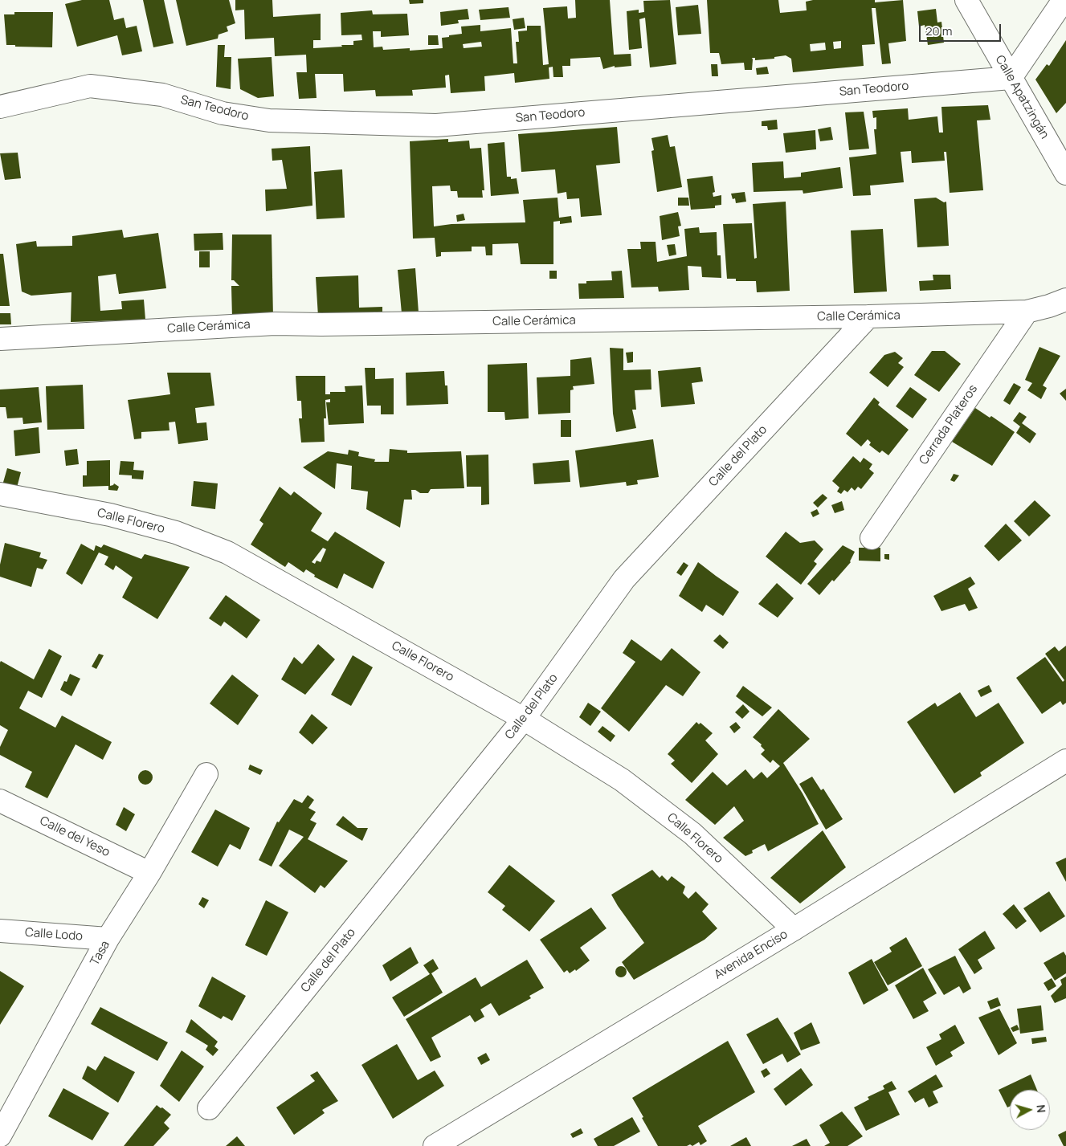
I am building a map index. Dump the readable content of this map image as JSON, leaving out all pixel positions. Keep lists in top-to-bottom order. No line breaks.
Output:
{"streets":{"street":["San Teodoro","Calle Apatzingán","Calle Cerámica","Cerrada Plateros","Calle del Plato","Calle Florero","Calle del Yeso","Calle Lodo","Tasa","Avenida Enciso"]},"crossings":[["San Teodoro","Calle Apatzingán"],["Calle Cerámica","Cerrada Plateros"],["Calle Cerámica","Calle del Plato"],["Calle del Plato","Calle Florero"],["Calle Florero","Avenida Enciso"],["Calle del Yeso","Tasa"],["Calle Lodo","Tasa"]],"scale_bar":"20 m","north":"right"}
